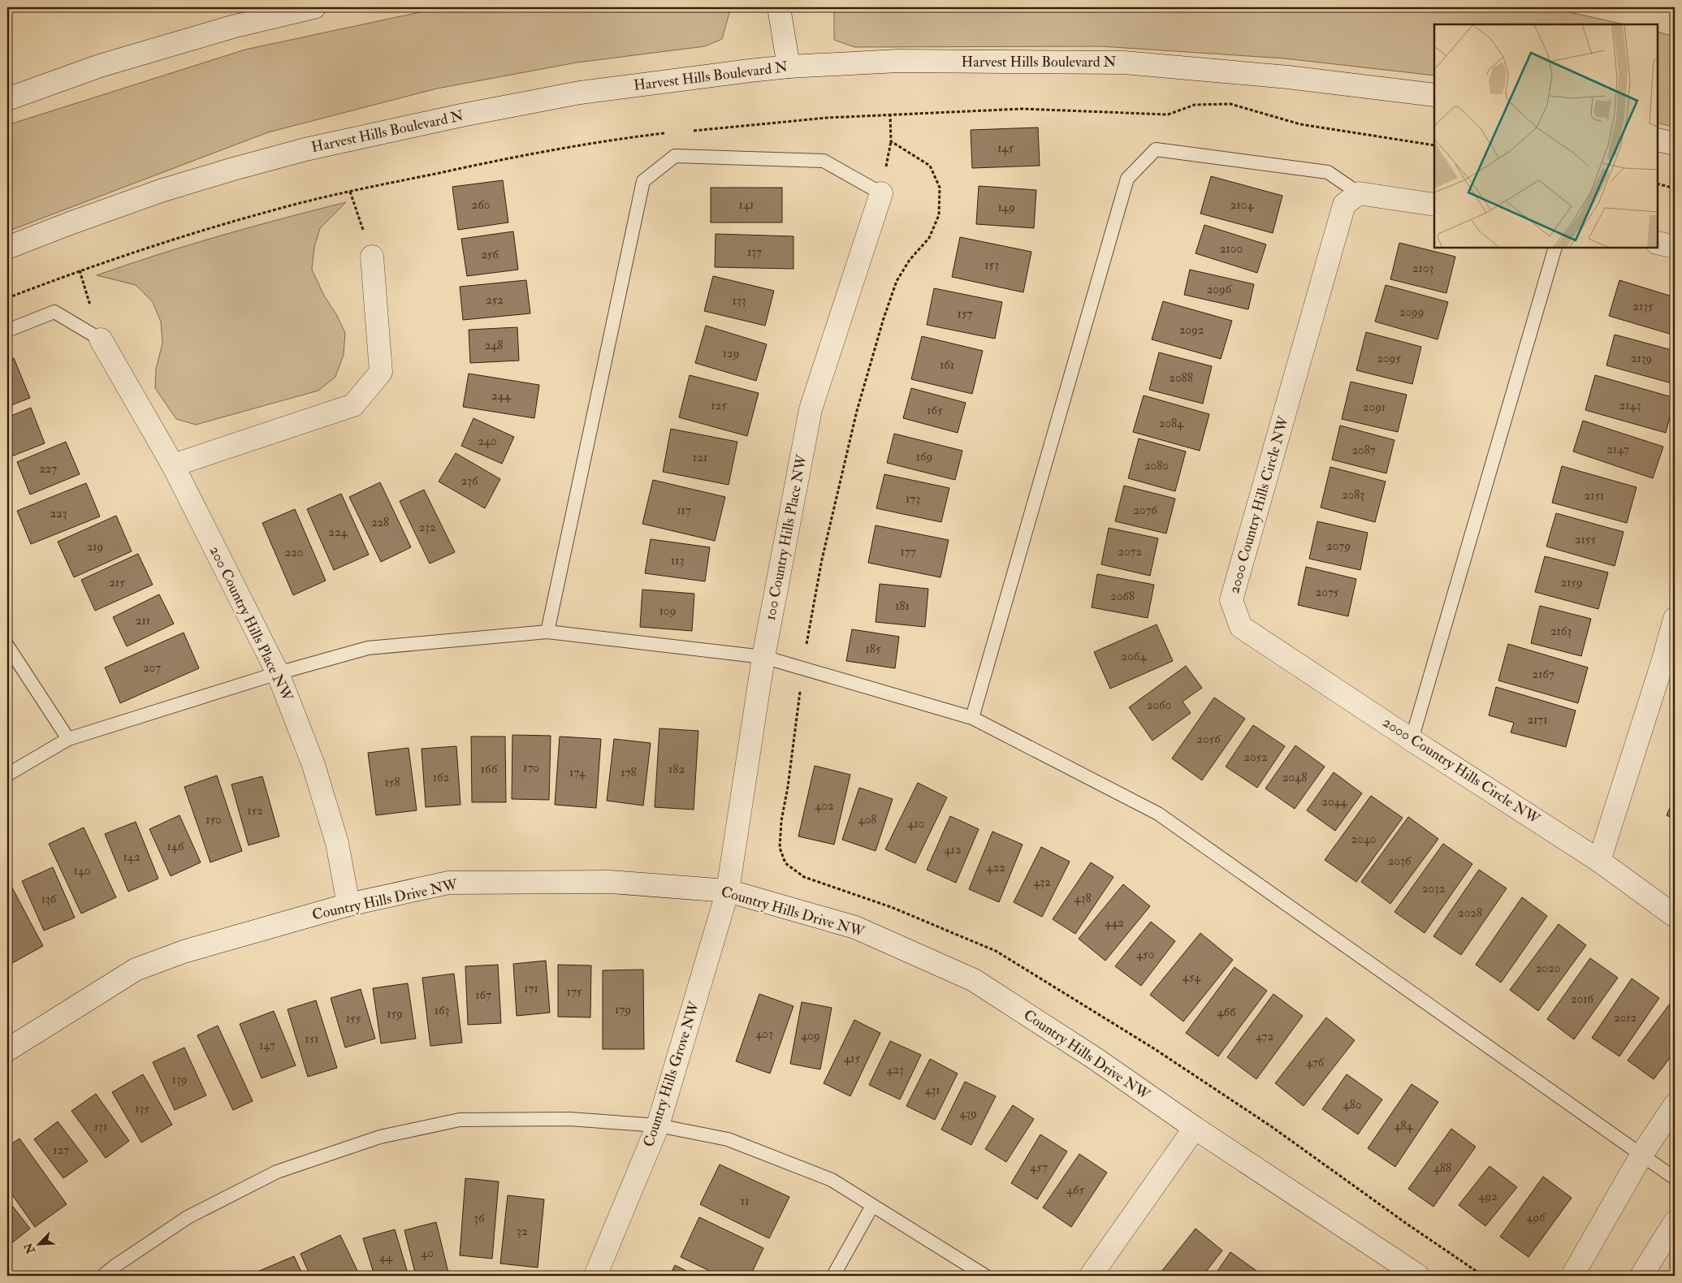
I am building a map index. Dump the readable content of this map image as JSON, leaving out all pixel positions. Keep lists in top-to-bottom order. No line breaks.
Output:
{"streets":{"street":["Harvest Hills Boulevard N","2000 Country Hills Circle NW","100 Country Hills Place NW","200 Country Hills Place NW","Country Hills Drive NW","Country Hills Grove NW"]},"crossings":[["100 Country Hills Place NW","Country Hills Drive NW"],["100 Country Hills Place NW","Country Hills Grove NW"],["200 Country Hills Place NW","Country Hills Drive NW"],["Country Hills Drive NW","Country Hills Grove NW"]],"house_numbers":["145","260","141","2104","149","2100","137","256","153","2103","2096","252","133","2135","2099","157","2092","248","129","2095","2139","161","2088","244","125","2143","2091","165","2084","240","2147","2087","169","121","2080","227","236","2083","2151","173","117","2076","223","228","232","224","2155","2079","219","177","2072","220","113","215","2159","2075","2068","181","109","211","2163","185","2064","207","2167","2060","2171","2056","2052","170","166","182","174","178","162","2048","158","2044","402","152","150","408","410","2040","146","412","142","2036","422","140","432","2032","438","136","2028","442","450","2020","454","171","175","167","2016","179","163","466","159","2012","155","403","409","472","151","147","415","476","423","139","431","480","135","439","484","131","127","457","488","465","492","11","496","36","32","40","44"],"north":"bottom left"}
